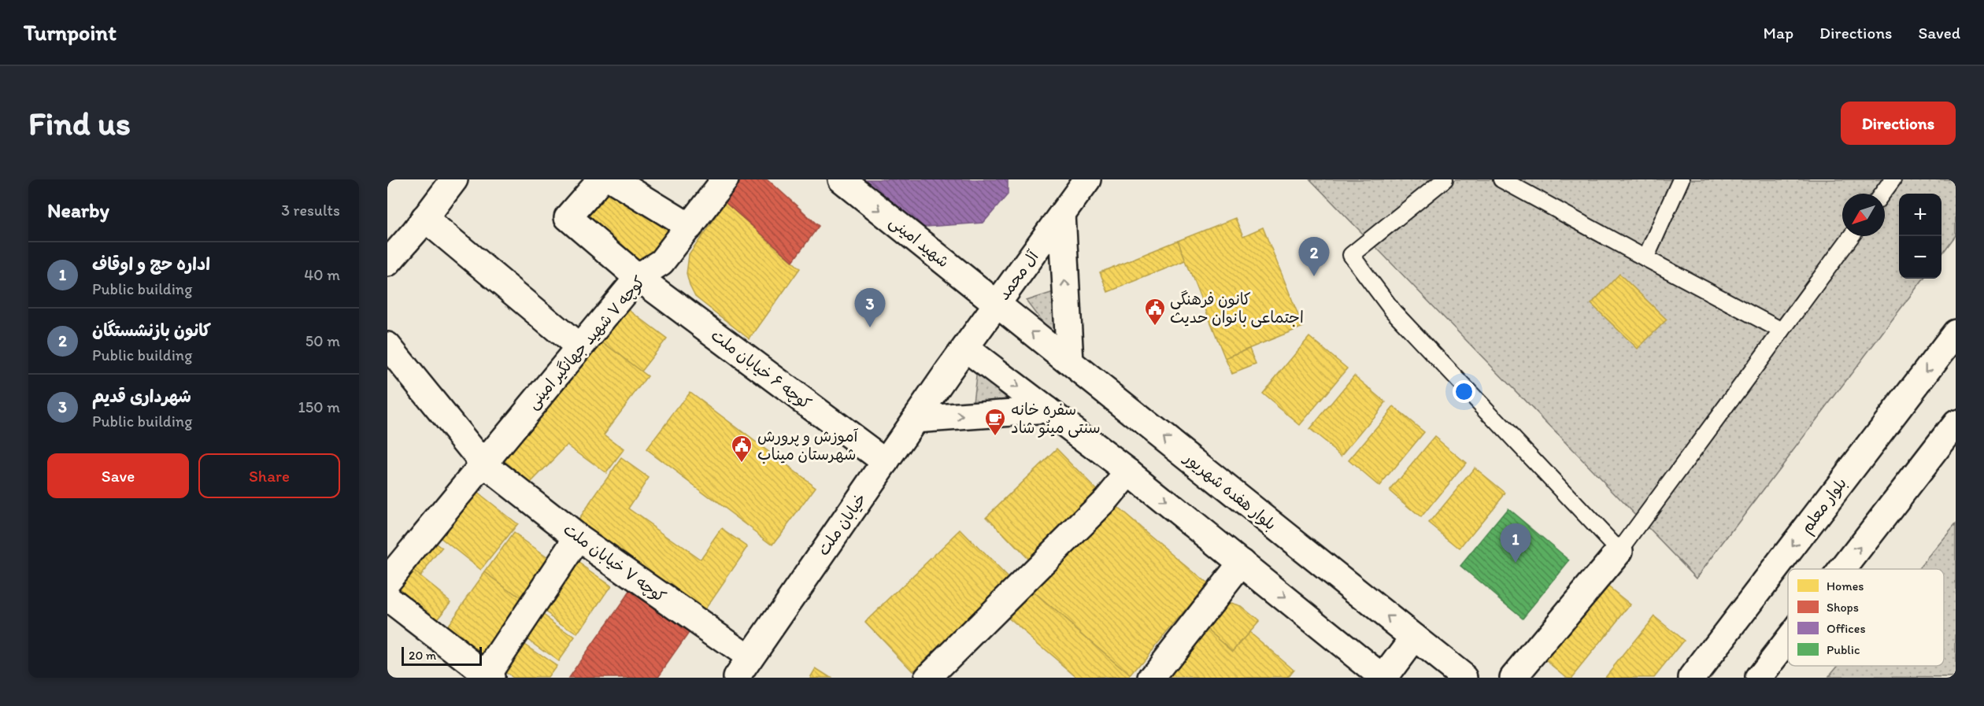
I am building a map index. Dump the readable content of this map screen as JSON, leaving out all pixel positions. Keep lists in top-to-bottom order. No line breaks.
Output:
{"streets":{"street":["شهید امینی","آل محمد","کوچه ۷ شهید جهانگیر امینی","کوچه ۶ خیابان ملت","بلوار هفده شهریور","بلوار معلم","خیابان ملت","کوچه ۷ خیابان ملت"]},"crossings":[["شهید امینی","آل محمد"],["شهید امینی","بلوار هفده شهریور"],["آل محمد","بلوار هفده شهریور"],["آل محمد","خیابان ملت"],["کوچه ۷ شهید جهانگیر امینی","کوچه ۶ خیابان ملت"],["کوچه ۷ شهید جهانگیر امینی","کوچه ۷ خیابان ملت"],["کوچه ۶ خیابان ملت","خیابان ملت"],["خیابان ملت","کوچه ۷ خیابان ملت"]],"one_way":["شهید امینی"],"places":{"public building":["کانون فرهنگی اجتماعی بانوان حدیث","آموزش و پرورش شهرستان میناب"],"cafe":["سفره خانه سنتی مینُو شاد"]},"legend":["Homes","Shops","Offices","Public"],"scale_bar":"20 m","north":"bottom left","page":{"header":"Turnpoint","nav":["Map","Directions","Saved"],"buttons":["Directions",["Save","Share"]],"title":"Find us","heading":["Nearby","3 results"],"map_buttons":["+","−"],"pins":["2","3","1"],"list":[{"mark":"1","name":"اداره حج و اوقاف","note":"Public building","value":"40 m"},{"mark":"2","name":"کانون بازنشستگان","note":"Public building","value":"50 m"},{"mark":"3","name":"شهرداری قدیم","note":"Public building","value":"150 m"}],"scale":"20 m"}}
